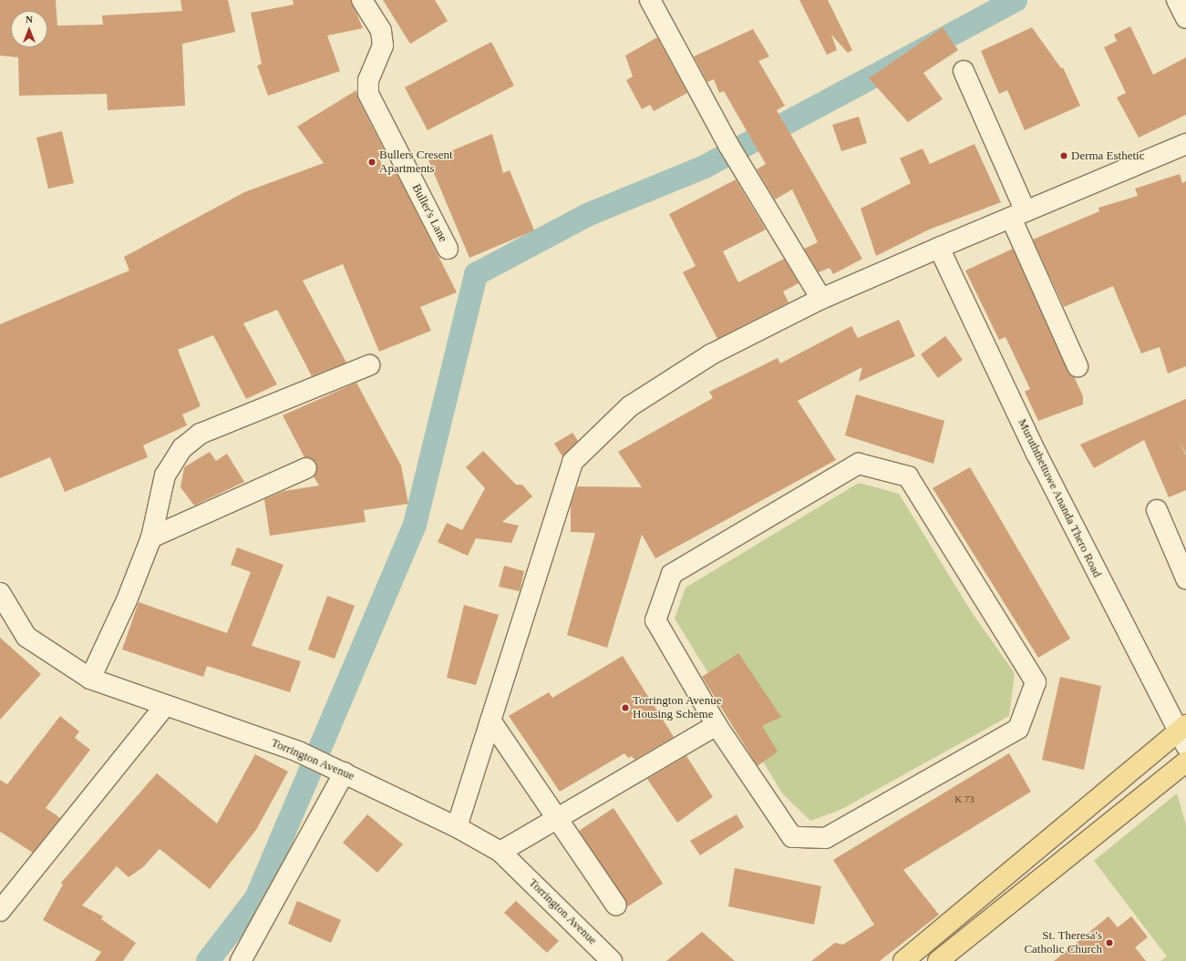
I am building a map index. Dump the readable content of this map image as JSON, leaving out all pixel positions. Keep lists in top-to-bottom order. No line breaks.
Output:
{"streets":{"street":["Buller's Lane","Muruththettuwe Ananda Thero Road","Torrington Avenue"]},"places":["Derma Esthetic","Bullers Cresent Apartments","Torrington Avenue Housing Scheme","St. Theresa's Catholic Church"],"house_numbers":["K 73"],"north":"top"}
